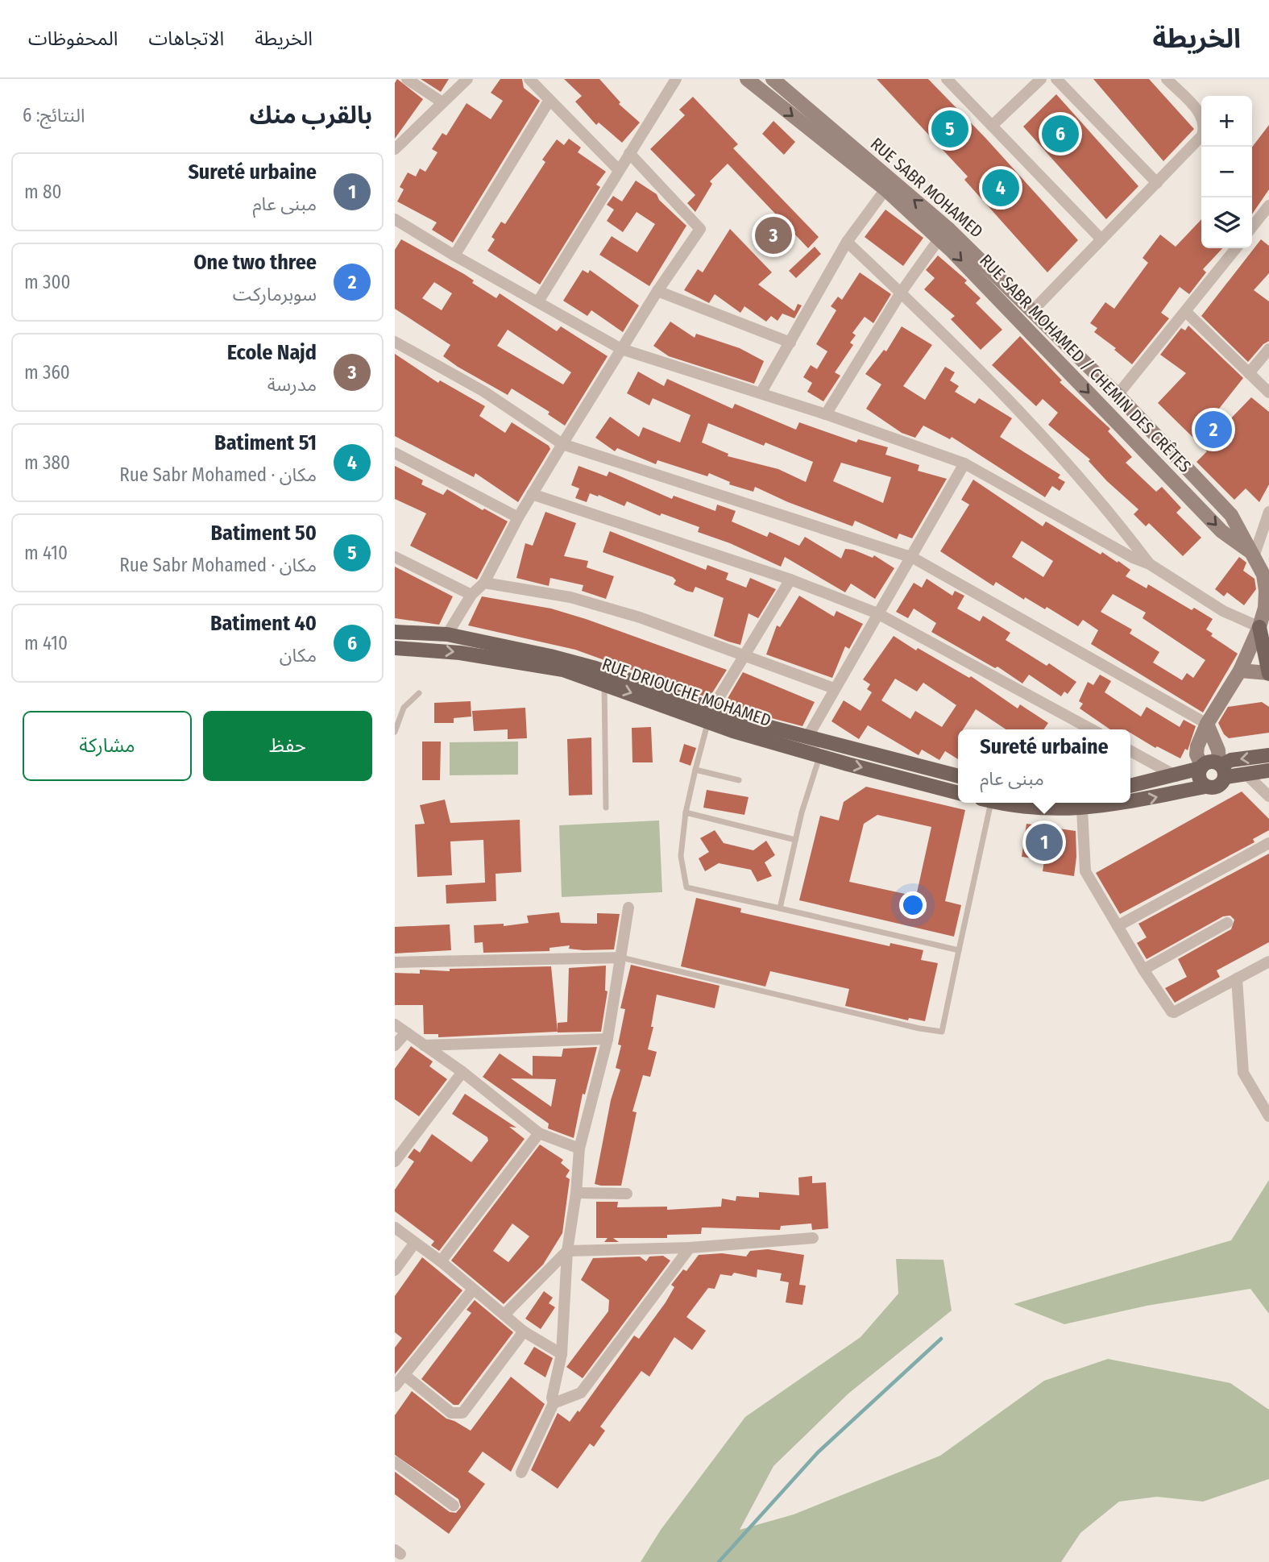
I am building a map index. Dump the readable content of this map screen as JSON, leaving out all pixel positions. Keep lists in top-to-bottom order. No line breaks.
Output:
{"streets":{"main road":["RUE SABR MOHAMED","RUE SABR MOHAMED / CHEMIN DES CRÊTES","RUE DRIOUCHE MOHAMED"]},"crossings":[["RUE SABR MOHAMED","RUE SABR MOHAMED / CHEMIN DES CRÊTES"]],"one_way":["RUE SABR MOHAMED","RUE SABR MOHAMED / CHEMIN DES CRÊTES"],"page":{"header":"الخريطة","nav":["الخريطة","الاتجاهات","المحفوظات"],"heading":["بالقرب منك","النتائج: 6"],"map_buttons":["+","−"],"pins":["5","6","4","3","2","1"],"list":[{"mark":"1","name":"Sureté urbaine","note":"مبنى عام","value":"80 m"},{"mark":"2","name":"One two three","note":"سوبرماركت","value":"300 m"},{"mark":"3","name":"Ecole Najd","note":"مدرسة","value":"360 m"},{"mark":"4","name":"Batiment 51","note":"مكان · Rue Sabr Mohamed","value":"380 m"},{"mark":"5","name":"Batiment 50","note":"مكان · Rue Sabr Mohamed","value":"410 m"},{"mark":"6","name":"Batiment 40","note":"مكان","value":"410 m"}],"buttons":["حفظ","مشاركة"],"popup":["Sureté urbaine","مبنى عام"]}}
